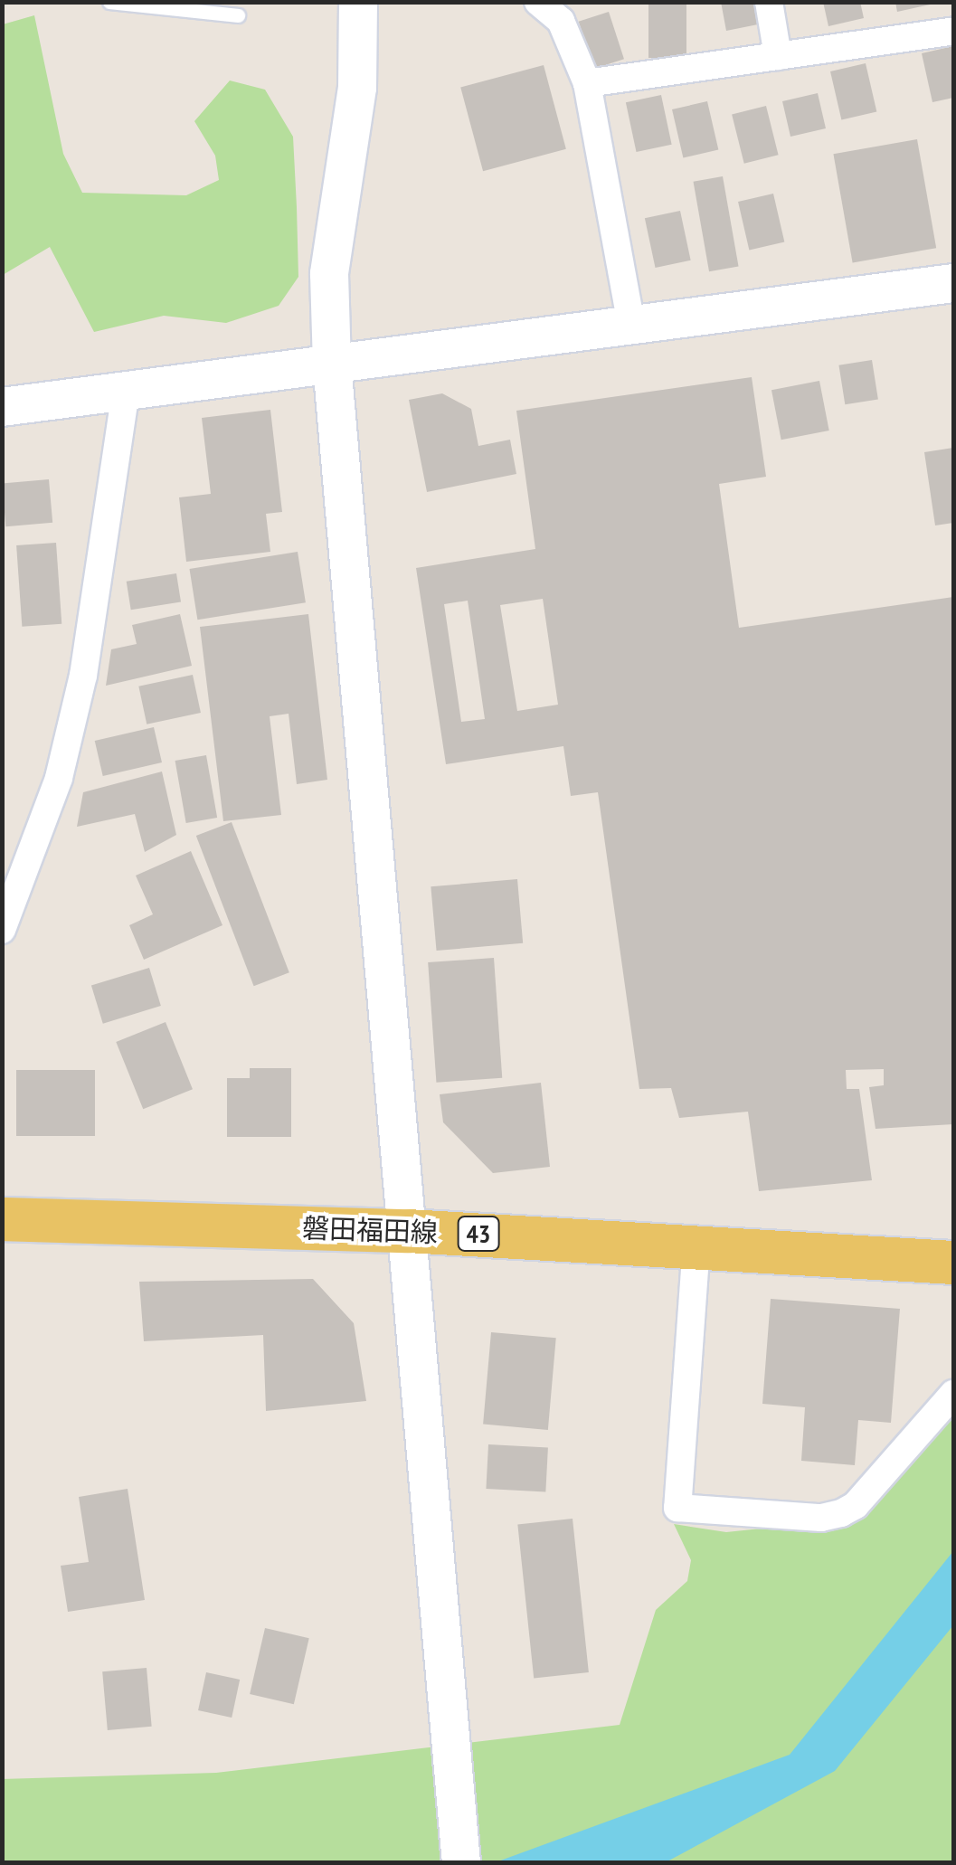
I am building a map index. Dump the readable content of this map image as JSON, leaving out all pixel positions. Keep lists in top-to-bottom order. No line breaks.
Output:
{"streets":{"main road":["磐田福田線","43"]}}
